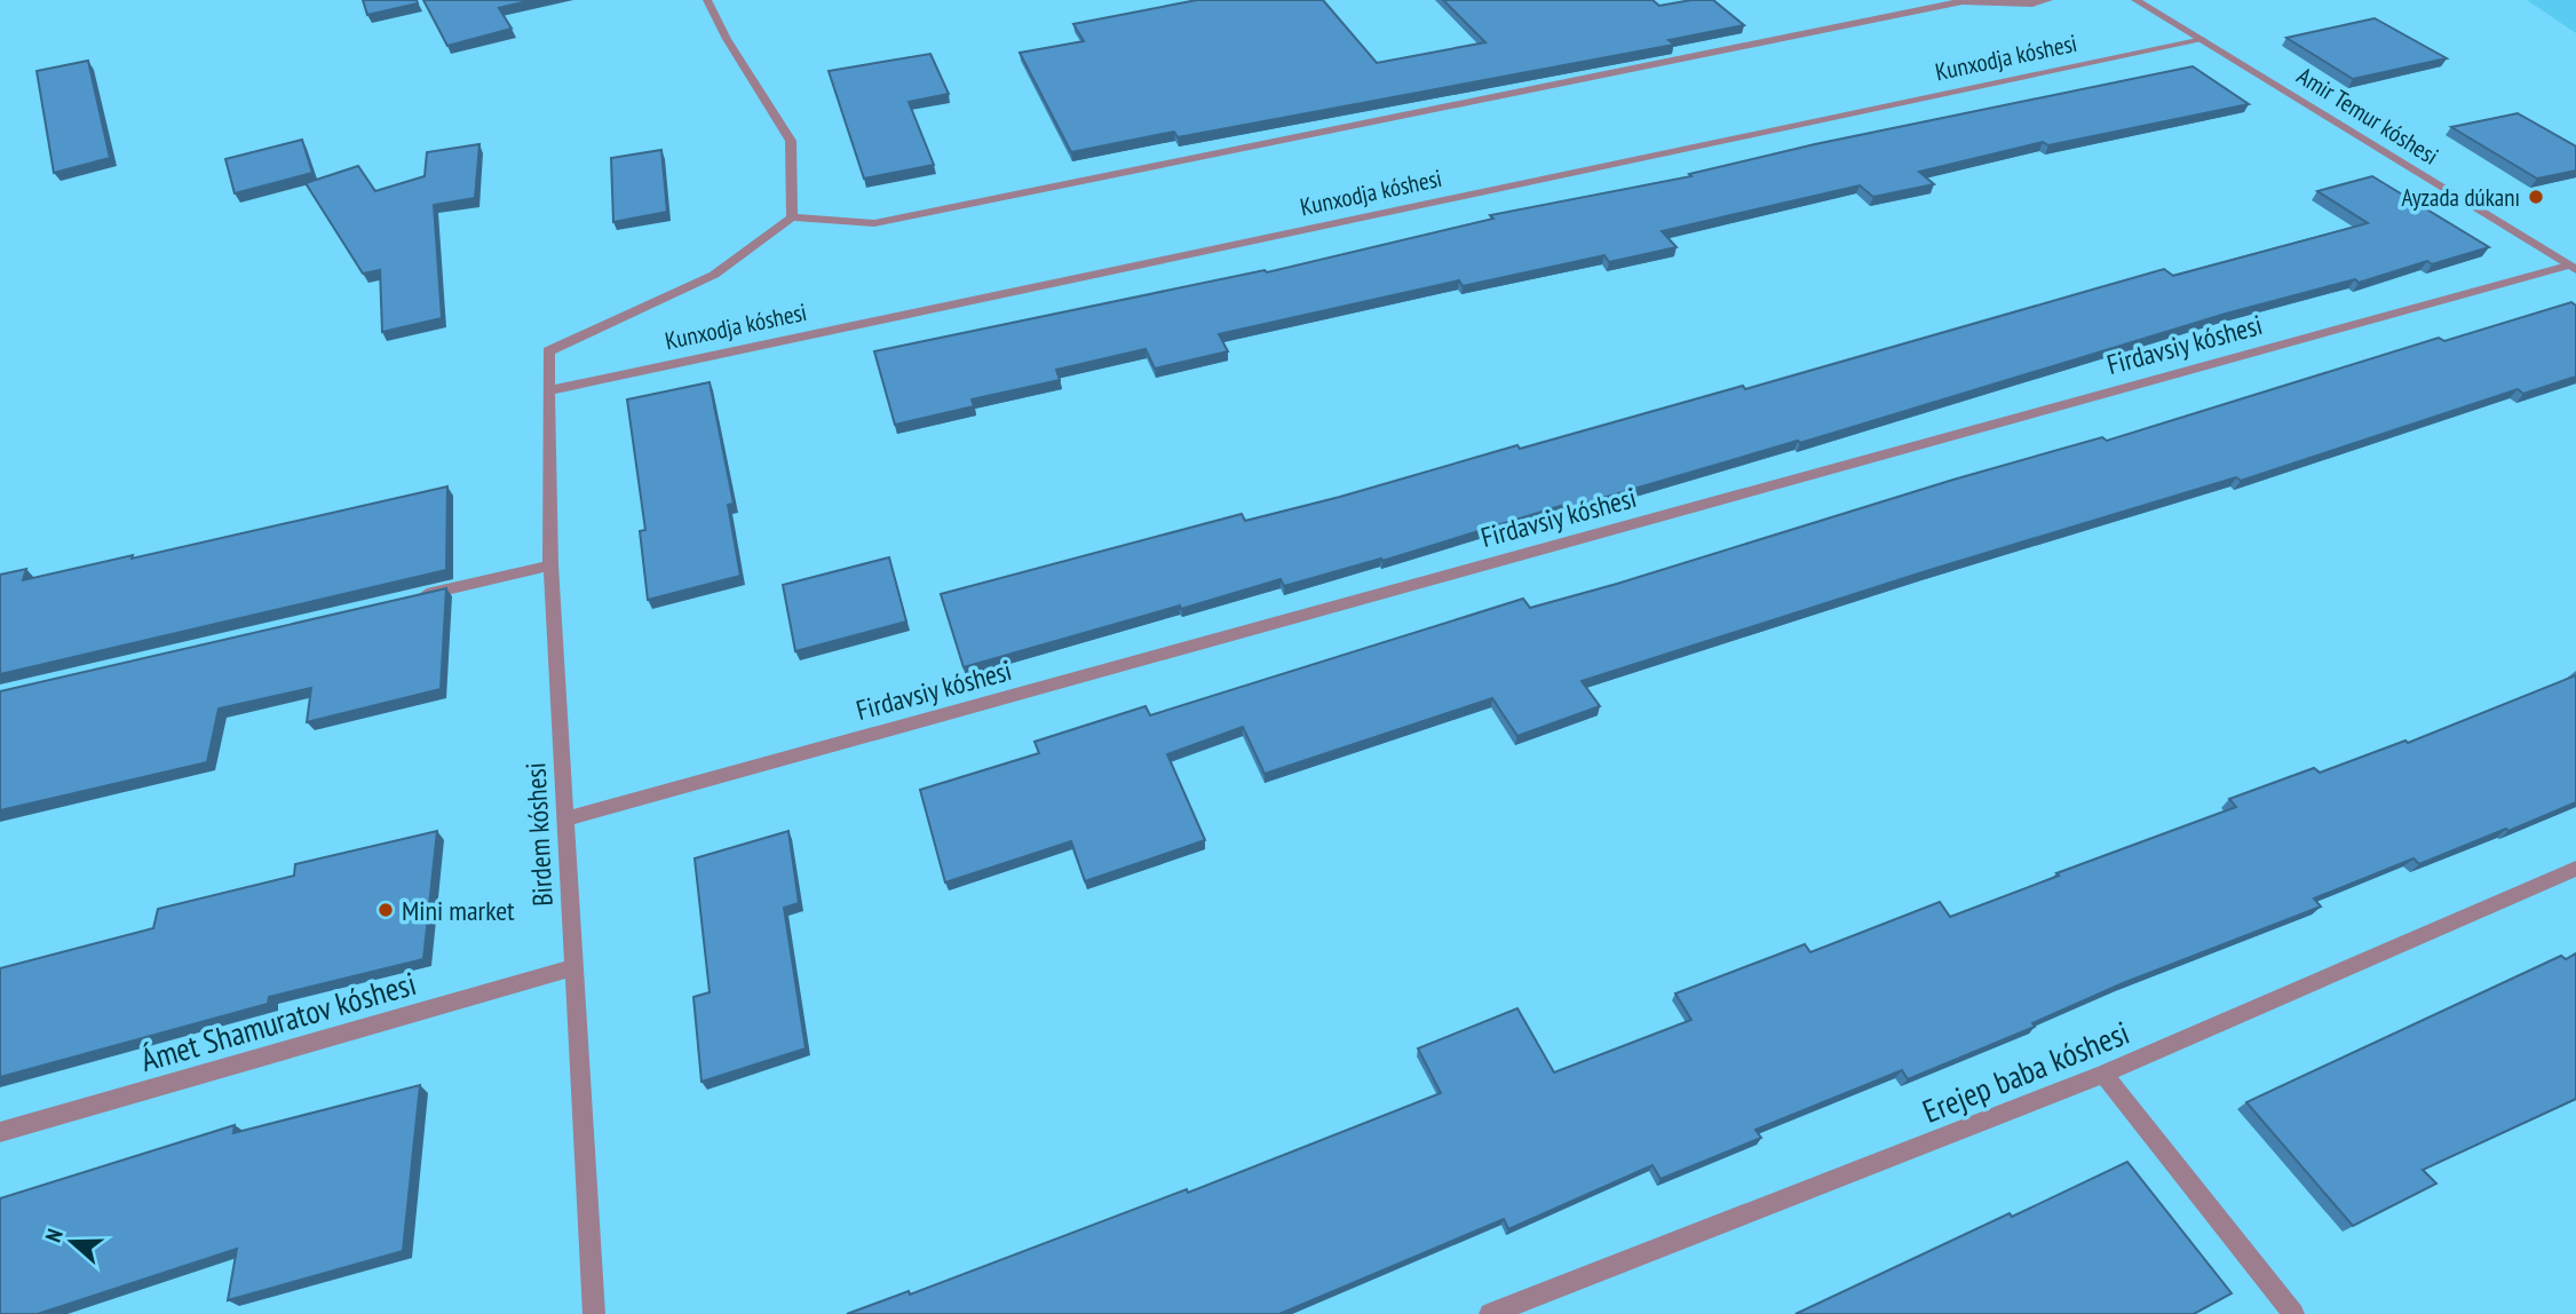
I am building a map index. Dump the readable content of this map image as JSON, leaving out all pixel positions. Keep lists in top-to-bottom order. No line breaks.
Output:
{"streets":{"street":["Kunxodja kóshesi","Amir Temur kóshesi","Firdavsiy kóshesi","Birdem kóshesi","Ámet Shamuratov kóshesi","Erejep baba kóshesi"]},"crossings":[["Kunxodja kóshesi","Amir Temur kóshesi"],["Kunxodja kóshesi","Birdem kóshesi"],["Amir Temur kóshesi","Firdavsiy kóshesi"],["Firdavsiy kóshesi","Birdem kóshesi"],["Birdem kóshesi","Ámet Shamuratov kóshesi"]],"places":["Ayzada dúkanı","Mini market"],"north":"left"}
